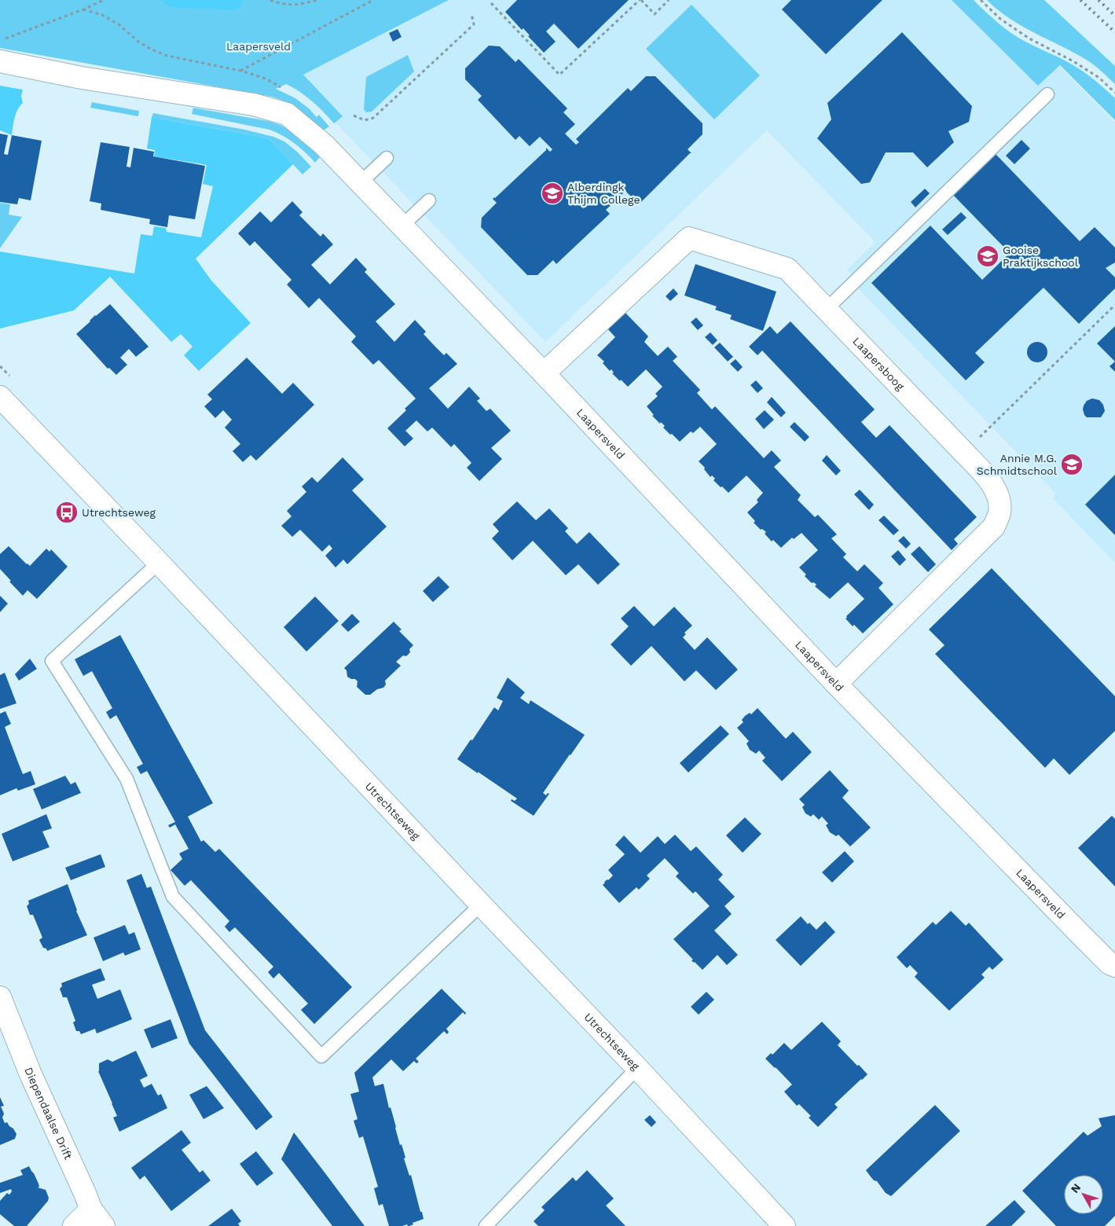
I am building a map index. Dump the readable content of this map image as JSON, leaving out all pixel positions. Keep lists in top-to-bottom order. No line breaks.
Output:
{"streets":{"street":["Laapersboog","Laapersveld","Utrechtseweg","Diependaalse Drift"]},"crossings":[["Laapersboog","Laapersveld"]],"parks":["Laapersveld"],"places":{"school or university":["Alberdingk Thijm College","Gooise Praktijkschool","Annie M.G. Schmidtschool"],"bus stop":["Utrechtseweg"]},"north":"top left"}
